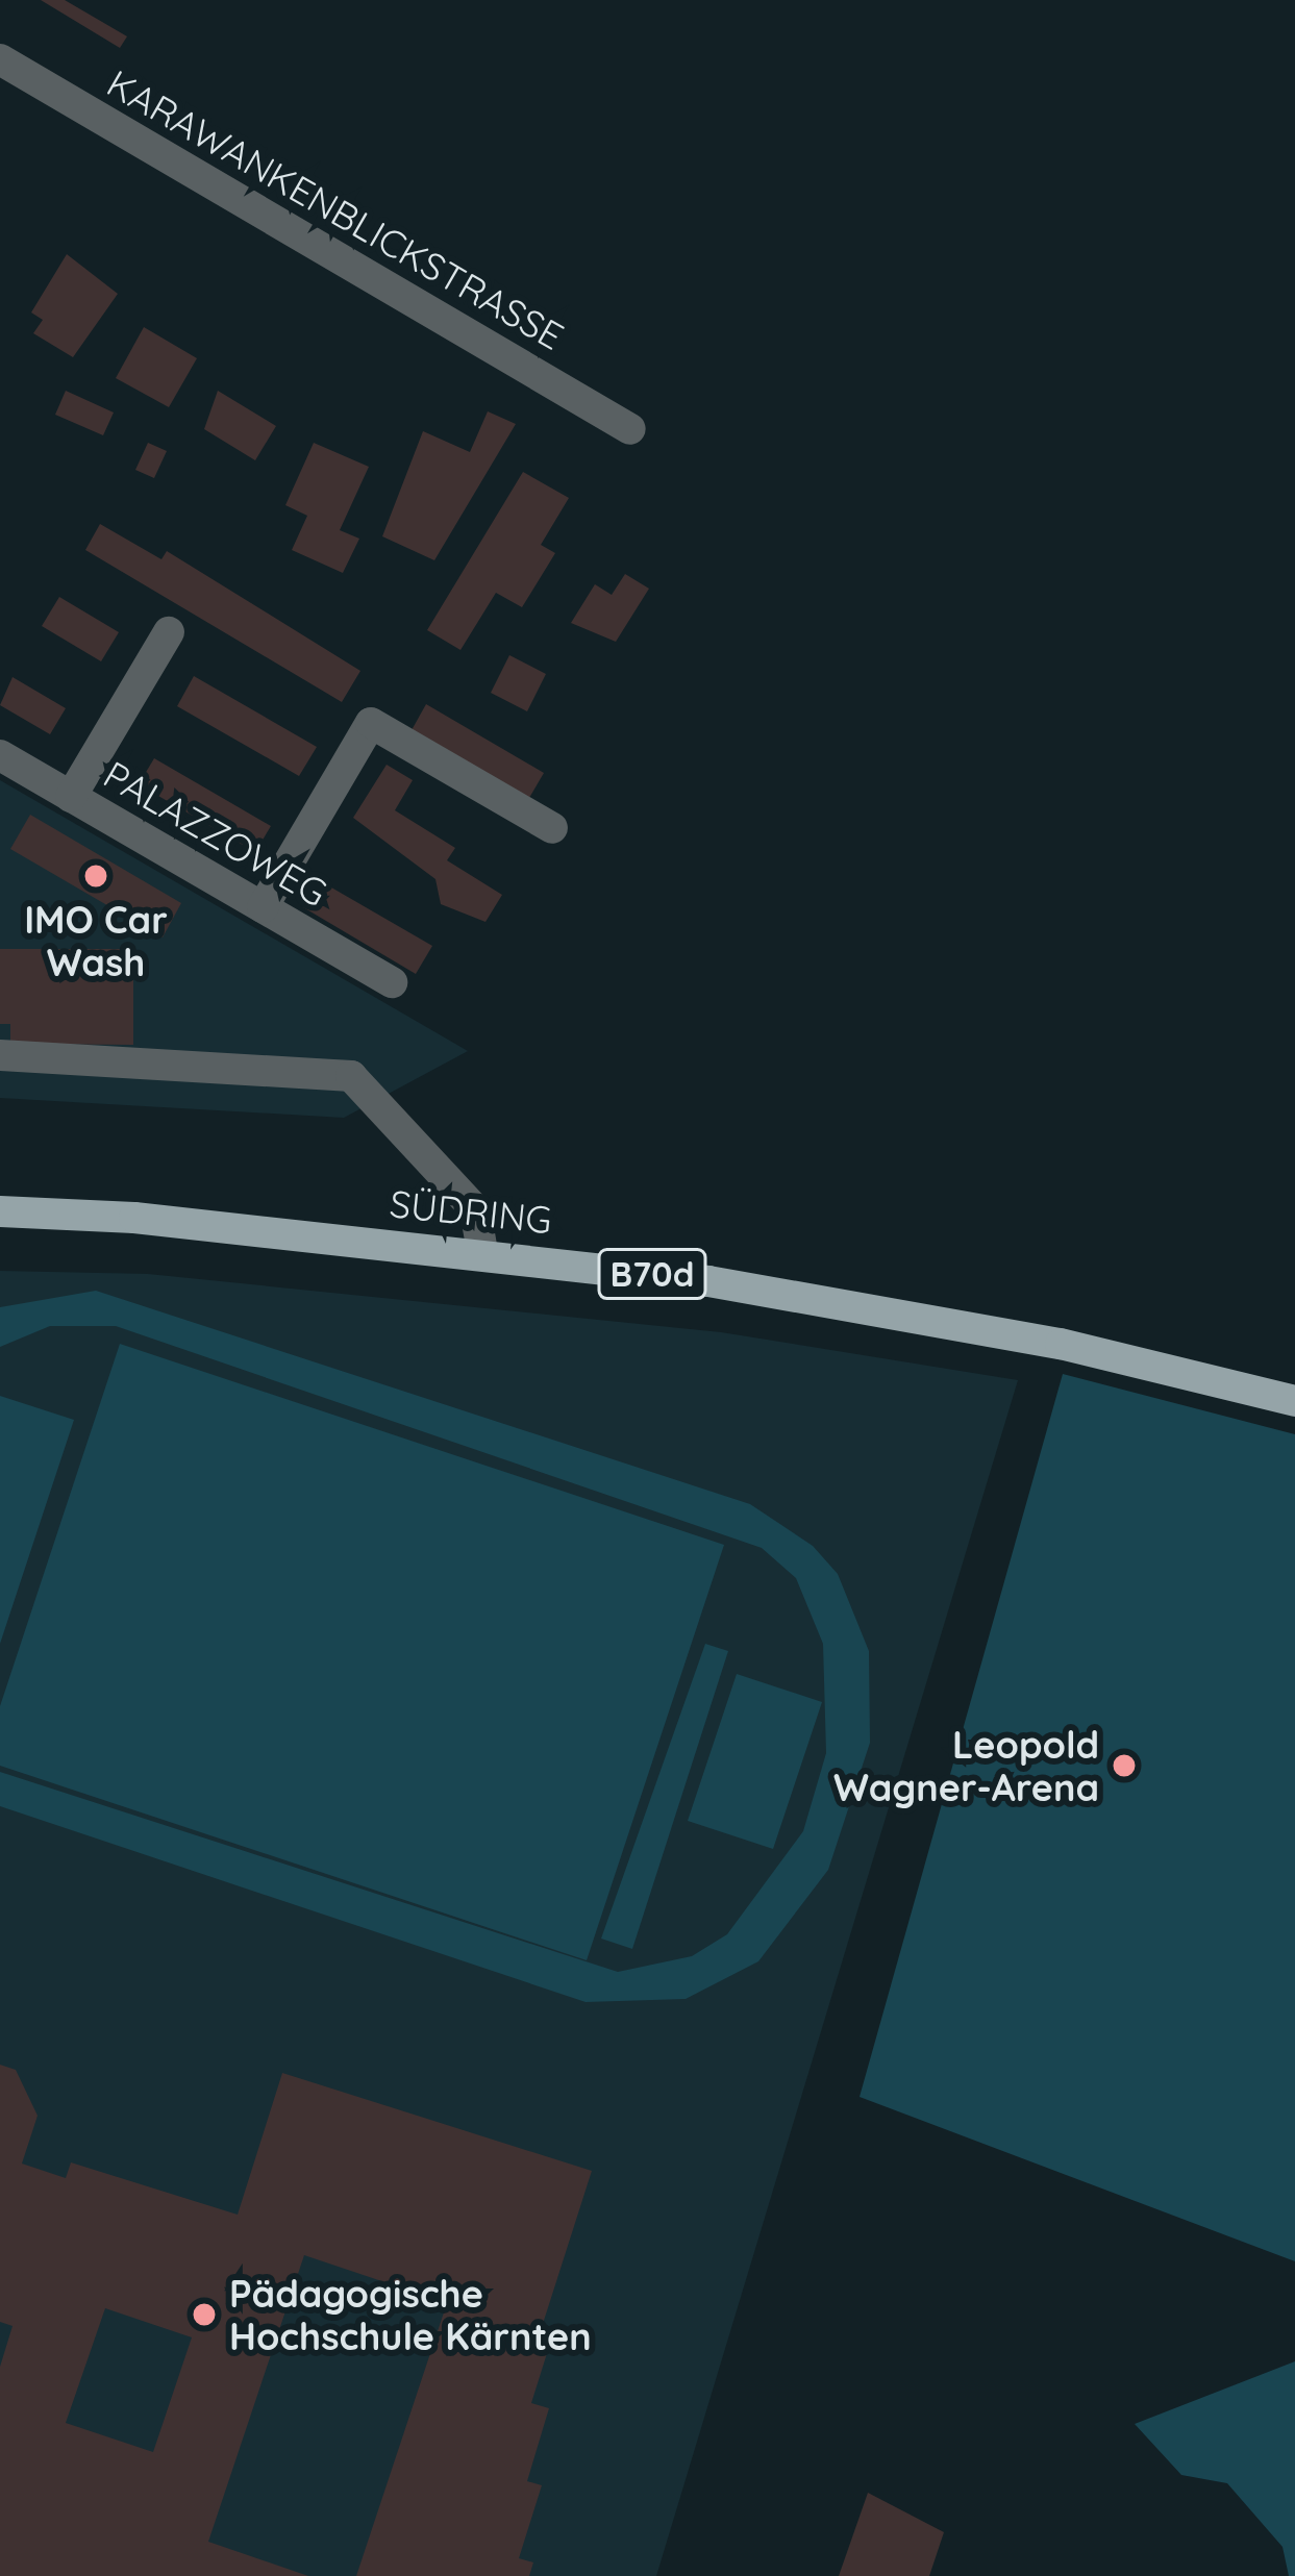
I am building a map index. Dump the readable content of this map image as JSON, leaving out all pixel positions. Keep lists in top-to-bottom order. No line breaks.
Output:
{"streets":{"main road":["SÜDRING","B70d"],"street":["KARAWANKENBLICKSTRASSE","PALAZZOWEG"]},"places":["IMO Car Wash","Leopold Wagner-Arena","Pädagogische Hochschule Kärnten"]}
